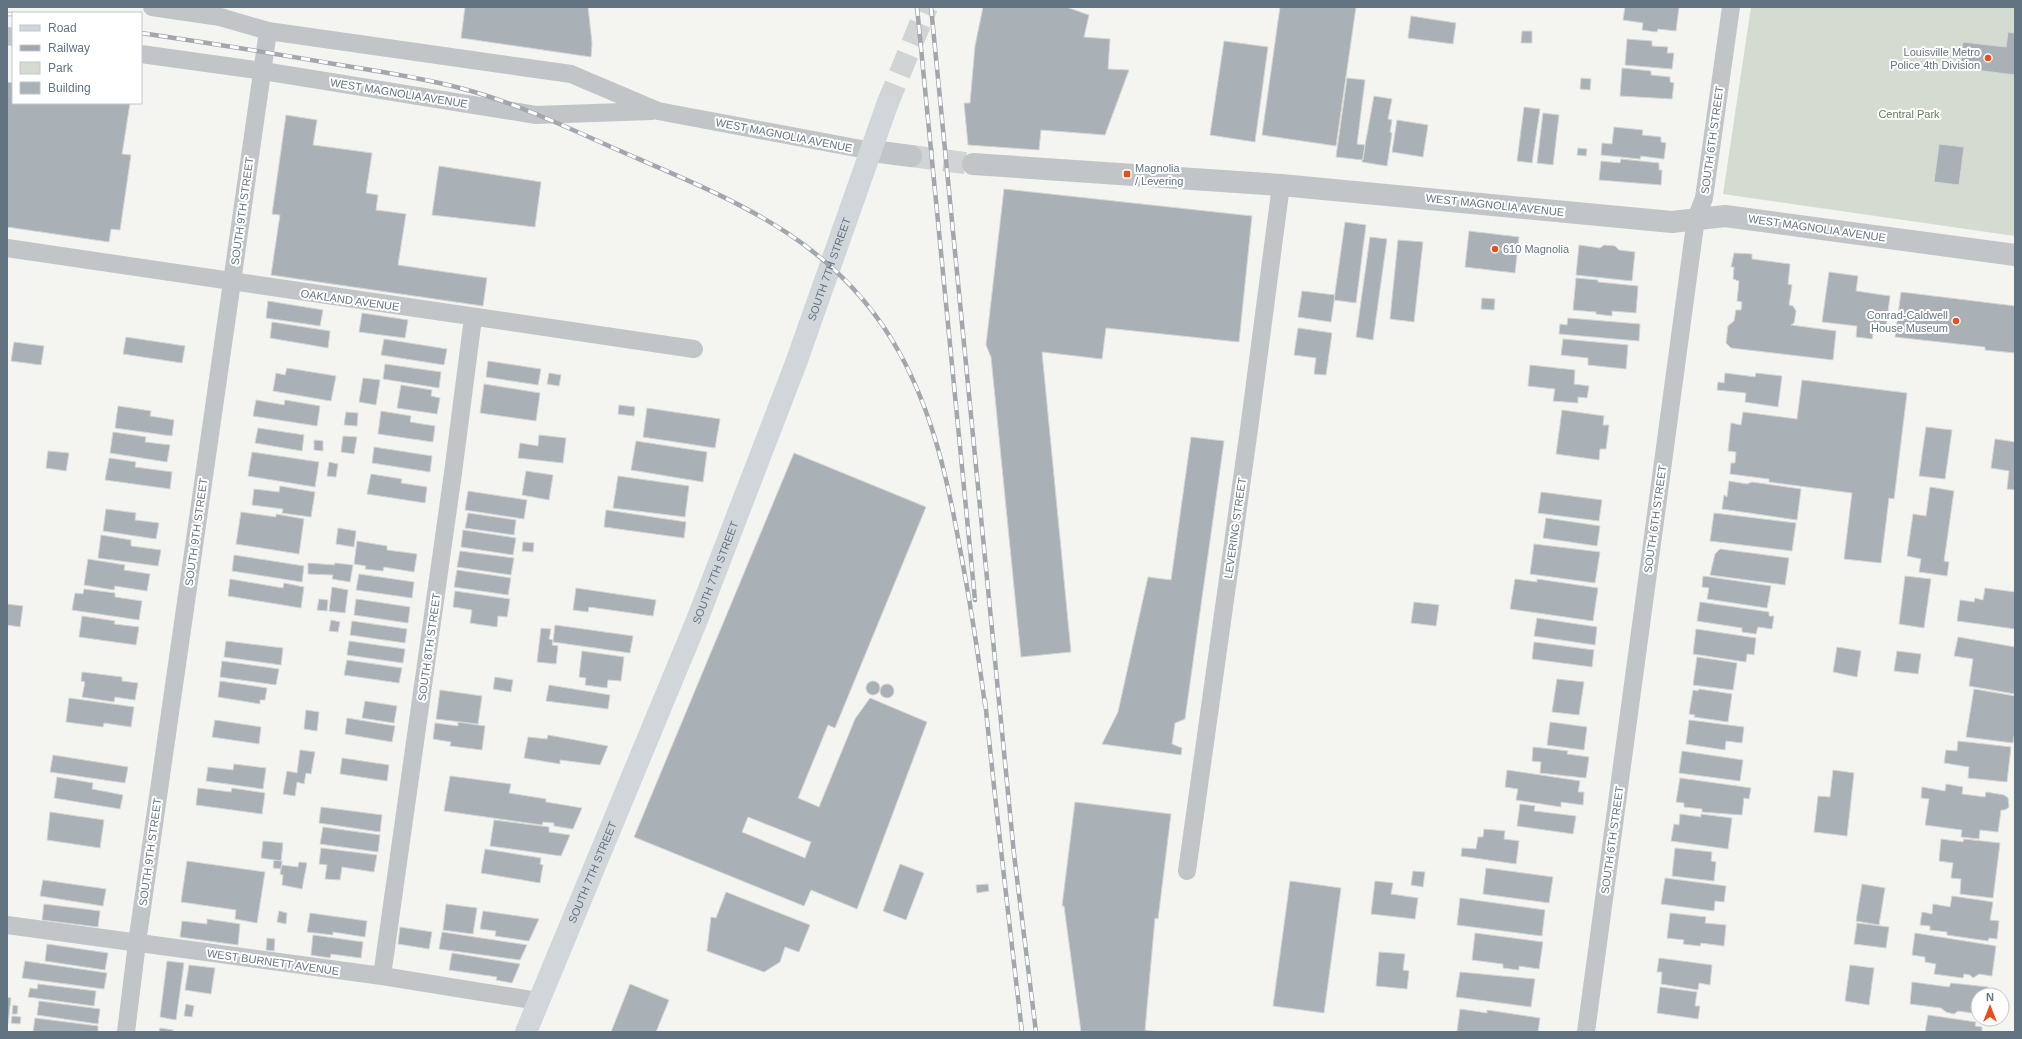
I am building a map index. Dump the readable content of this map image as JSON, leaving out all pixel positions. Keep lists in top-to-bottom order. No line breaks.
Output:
{"streets":{"main road":["SOUTH 7TH STREET"],"street":["WEST MAGNOLIA AVENUE","SOUTH 6TH STREET","SOUTH 9TH STREET","OAKLAND AVENUE","LEVERING STREET","SOUTH 8TH STREET","WEST BURNETT AVENUE"]},"crossings":[["WEST MAGNOLIA AVENUE","SOUTH 6TH STREET"],["WEST MAGNOLIA AVENUE","SOUTH 9TH STREET"],["WEST MAGNOLIA AVENUE","SOUTH 7TH STREET"],["WEST MAGNOLIA AVENUE","LEVERING STREET"],["SOUTH 9TH STREET","OAKLAND AVENUE"],["SOUTH 9TH STREET","WEST BURNETT AVENUE"],["SOUTH 7TH STREET","WEST BURNETT AVENUE"],["OAKLAND AVENUE","SOUTH 8TH STREET"],["SOUTH 8TH STREET","WEST BURNETT AVENUE"]],"parks":["Central Park"],"places":{"other":["Louisville Metro Police 4th Division","610 Magnolia","Conrad-Caldwell House Museum"],"transit":["Magnolia / Levering"]},"legend":["Road","Railway","Park","Building"],"north":"top"}
